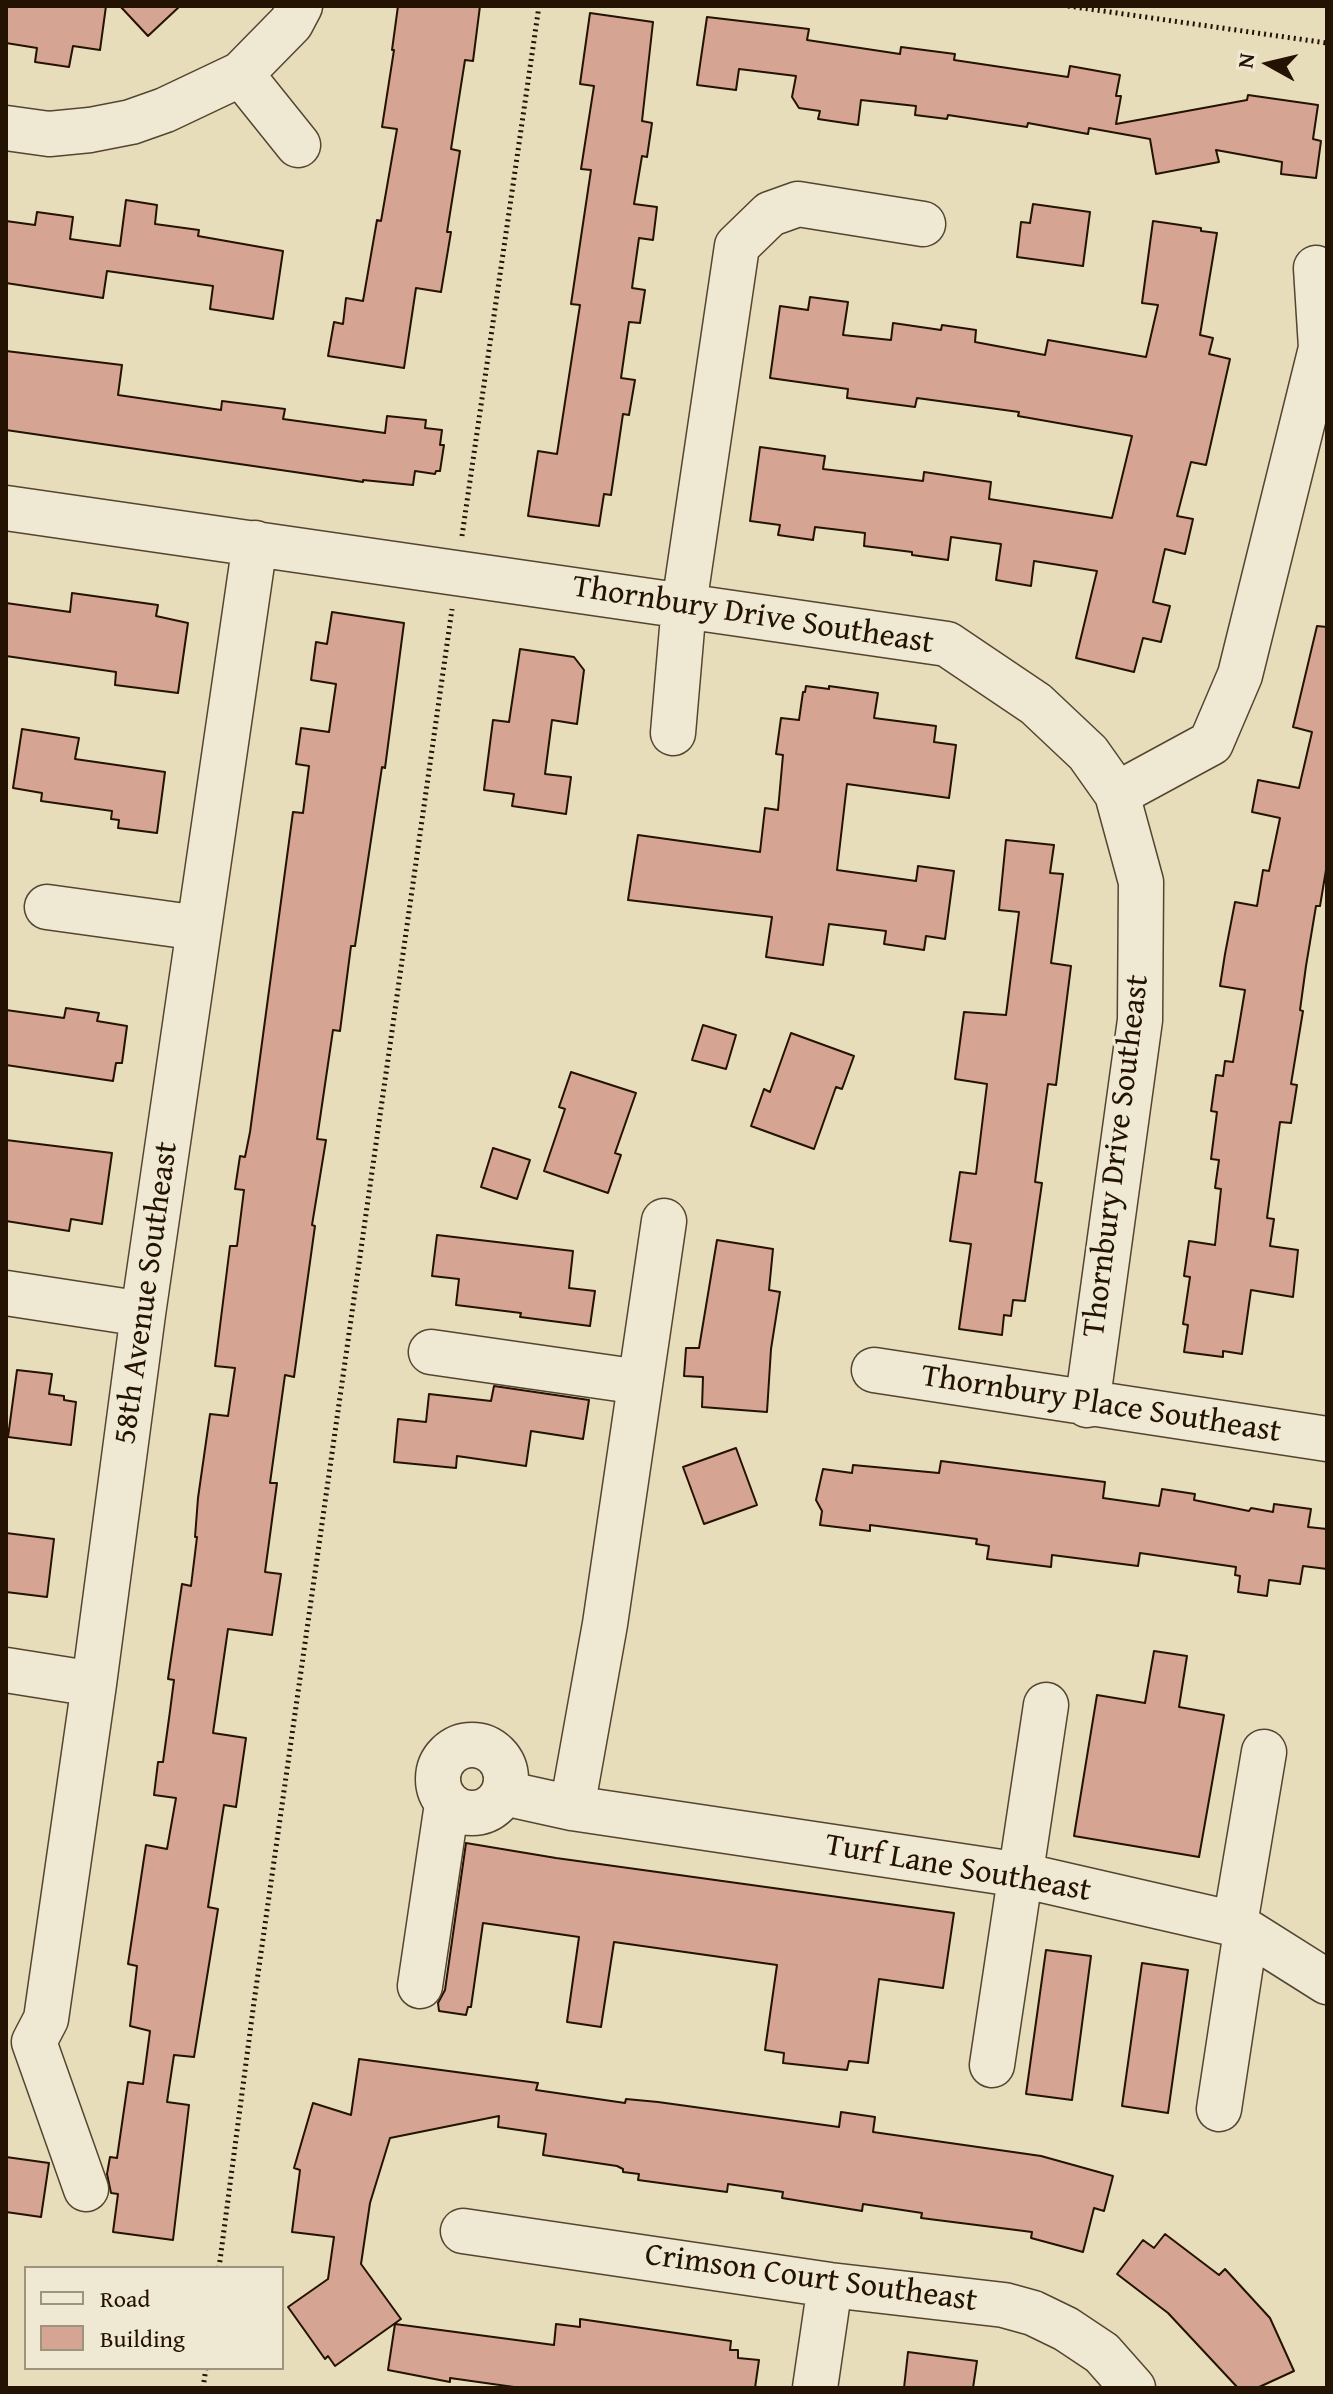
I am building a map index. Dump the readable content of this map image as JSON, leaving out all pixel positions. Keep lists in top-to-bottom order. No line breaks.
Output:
{"streets":{"street":["Thornbury Drive Southeast","58th Avenue Southeast","Thornbury Place Southeast","Turf Lane Southeast","Crimson Court Southeast"]},"crossings":[["Thornbury Drive Southeast","58th Avenue Southeast"],["Thornbury Drive Southeast","Thornbury Place Southeast"]],"legend":["Road","Building"],"north":"left"}
